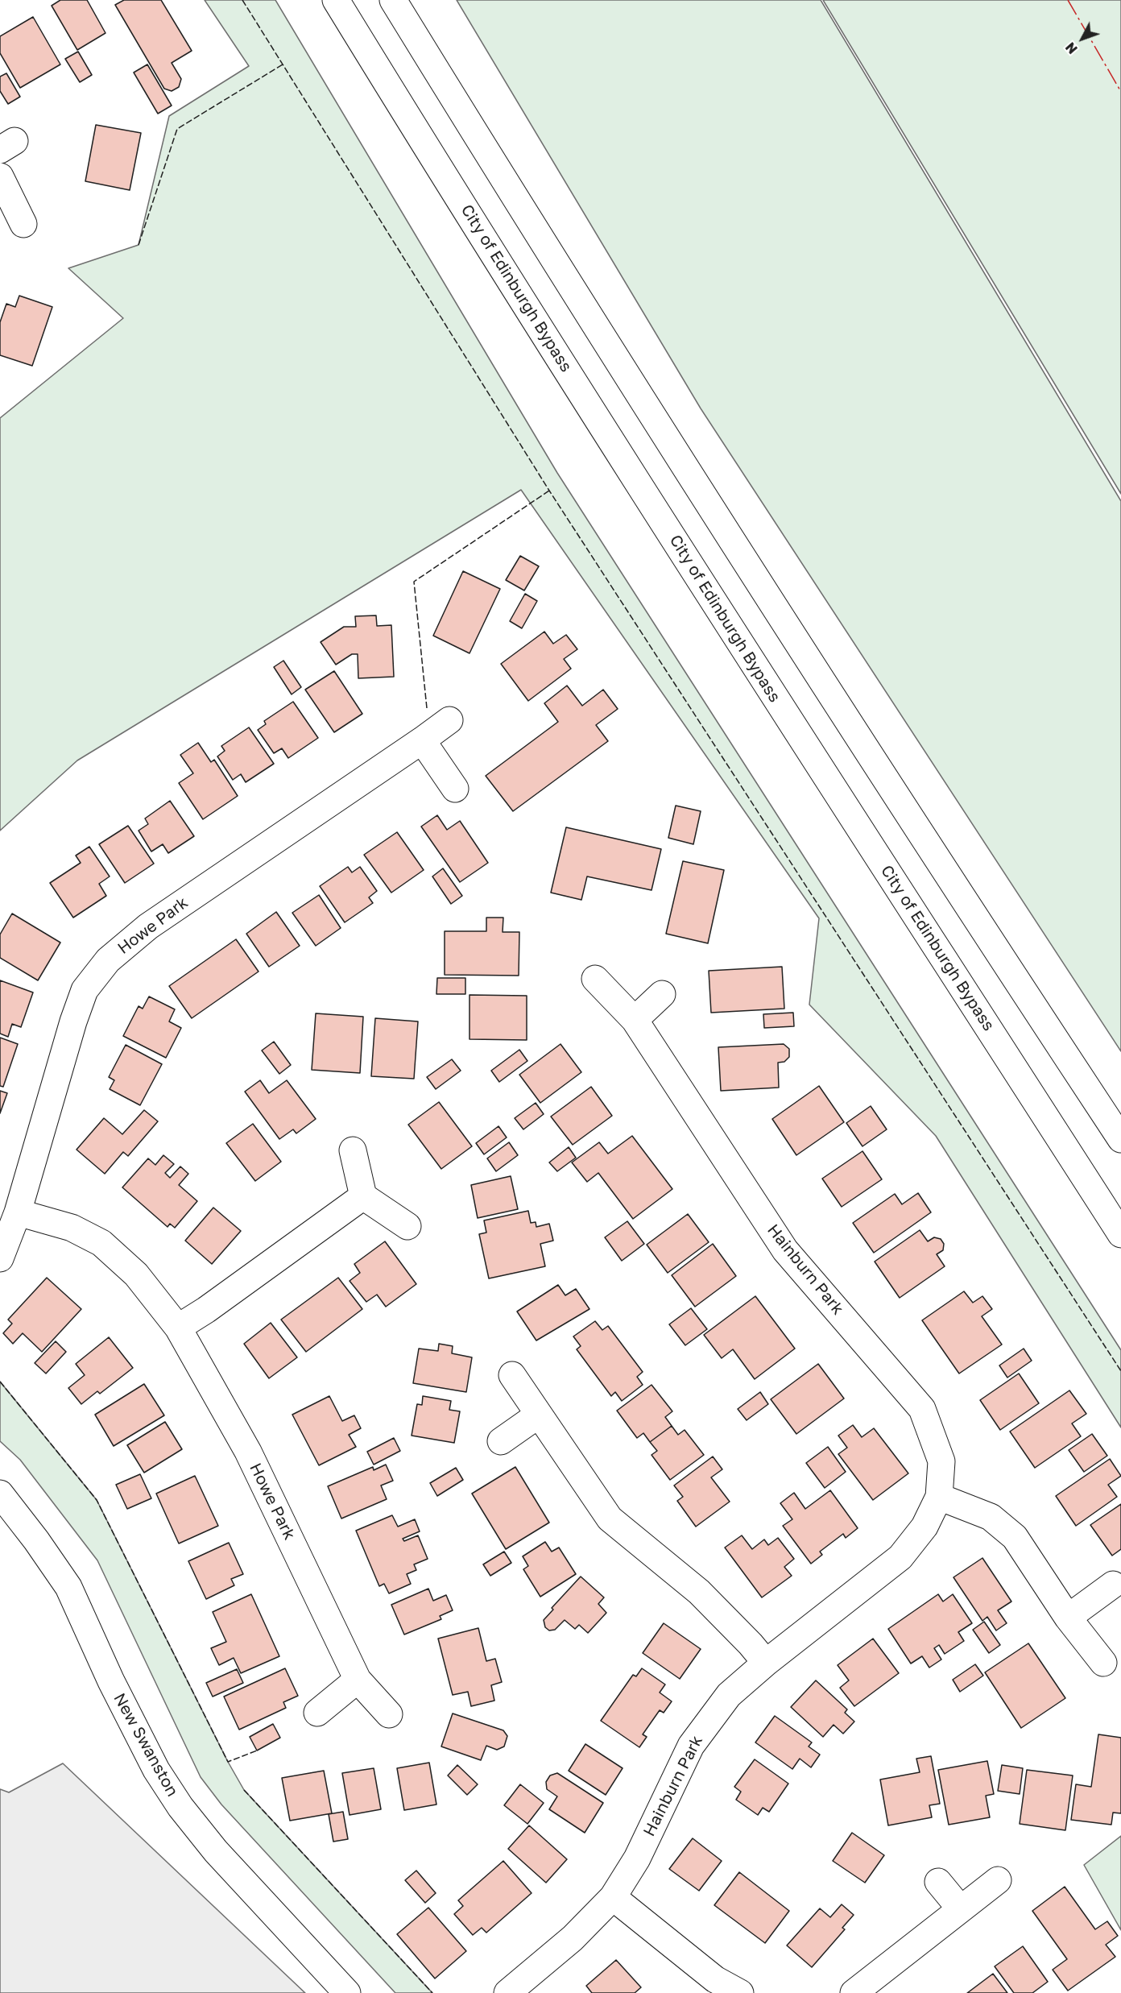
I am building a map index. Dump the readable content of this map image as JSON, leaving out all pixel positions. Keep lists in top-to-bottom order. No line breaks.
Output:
{"streets":{"main road":["City of Edinburgh Bypass","Howe Park","Hainburn Park","New Swanston"]},"north":"bottom left"}
